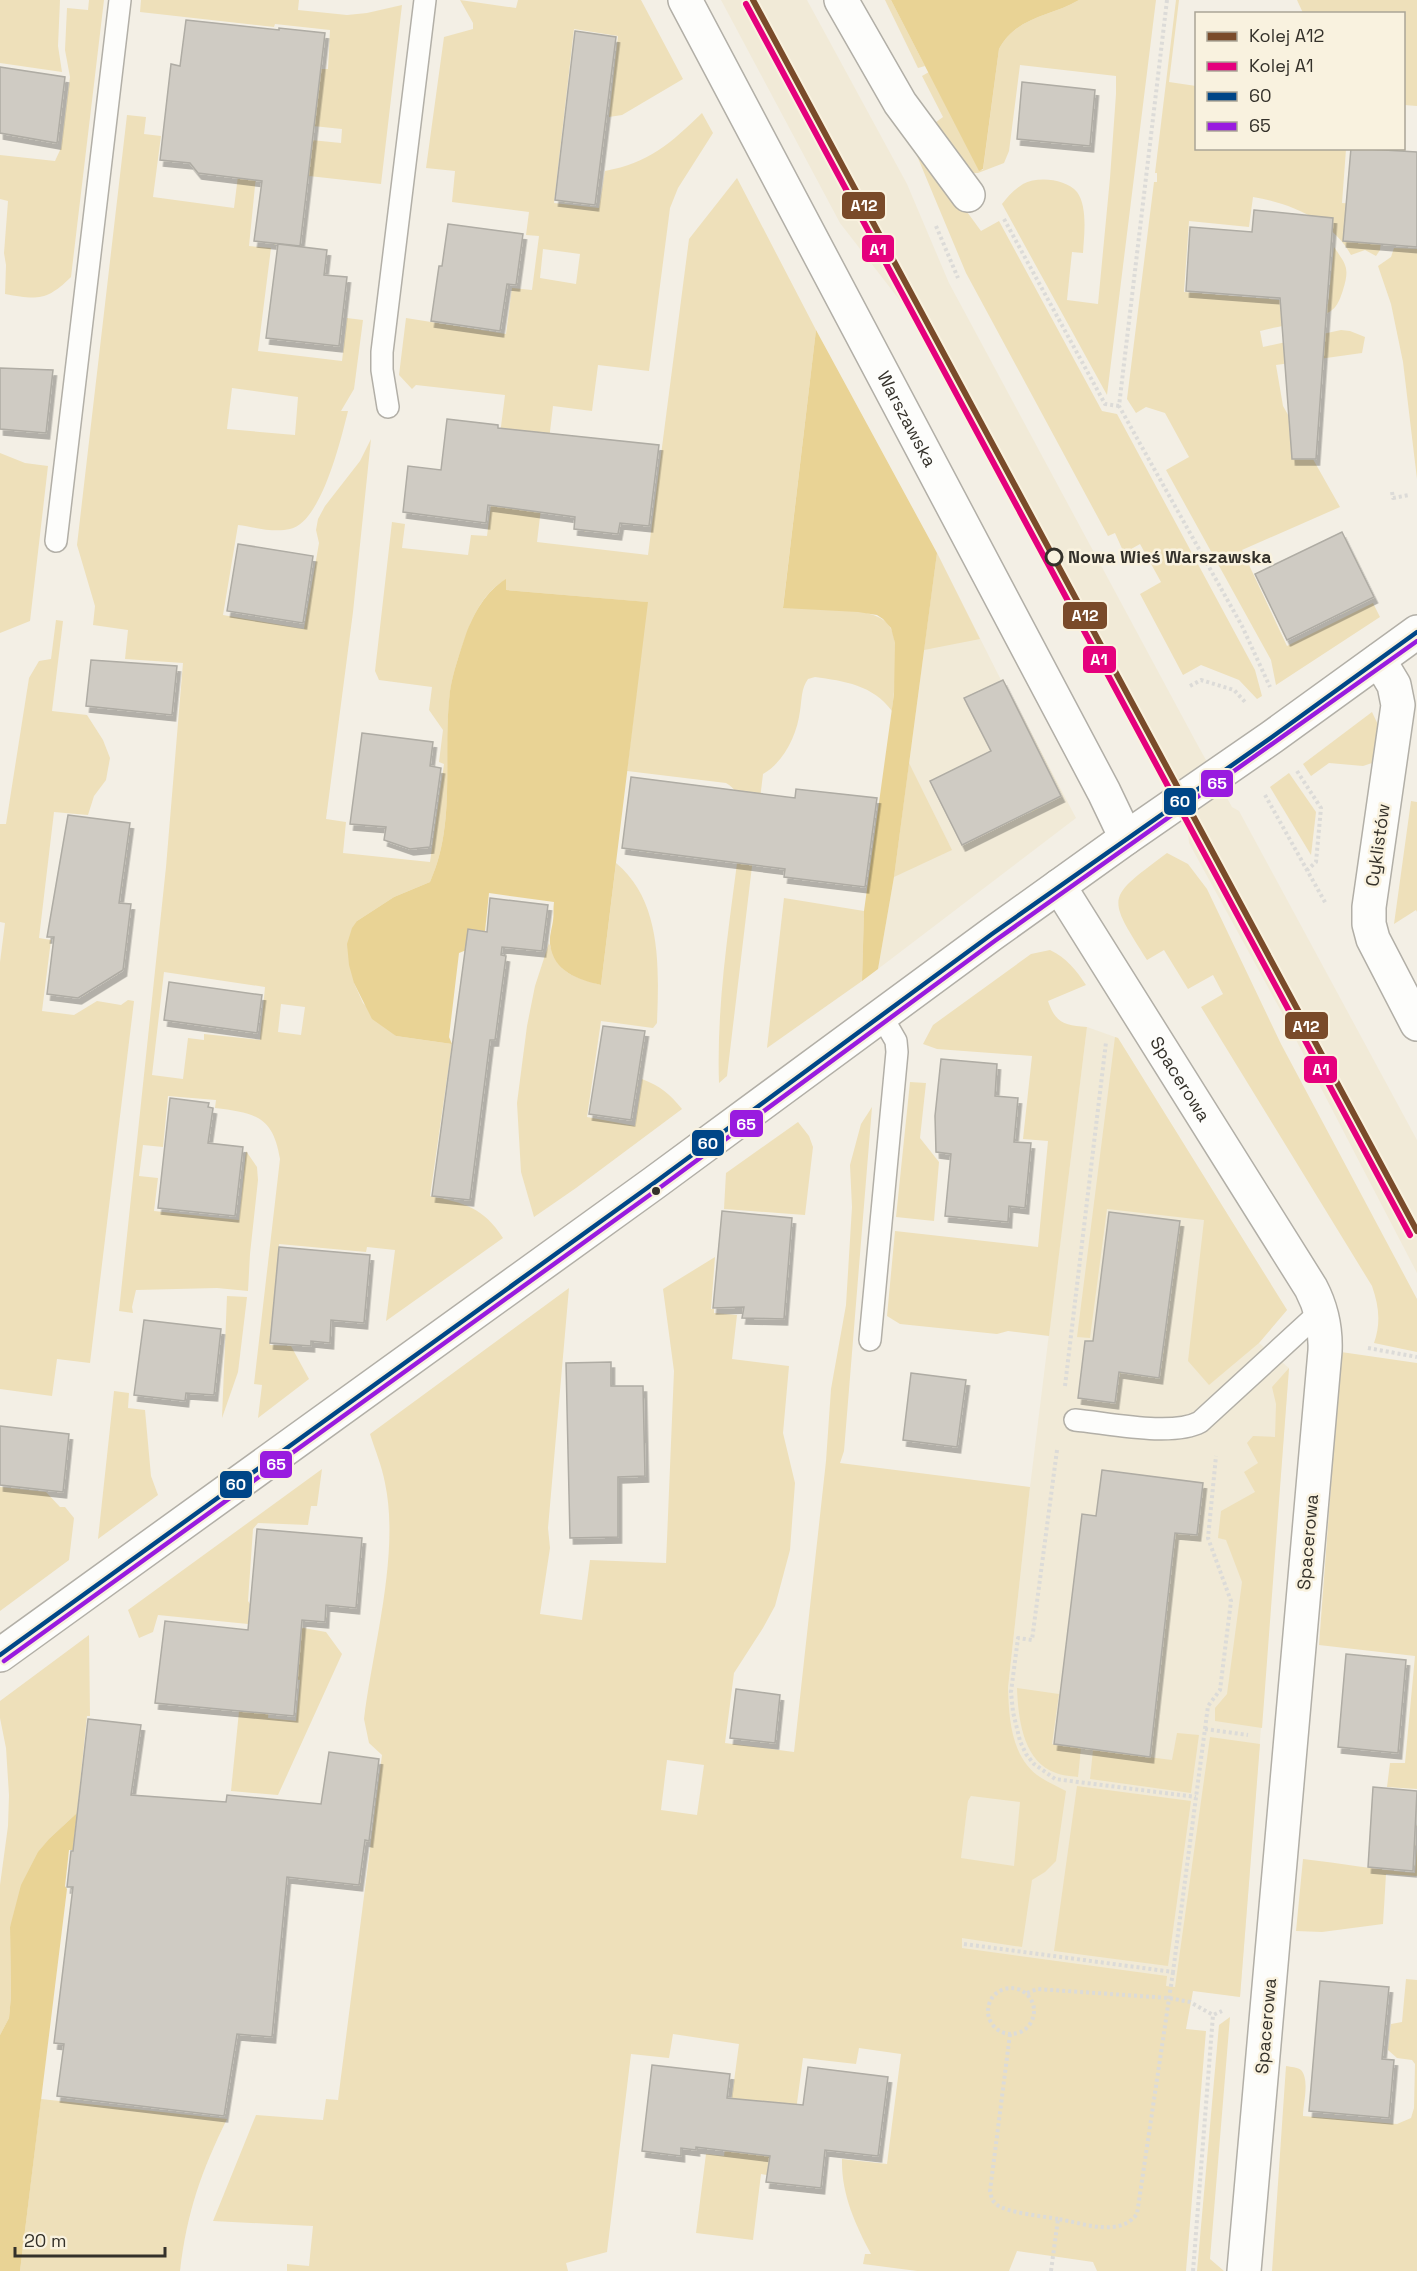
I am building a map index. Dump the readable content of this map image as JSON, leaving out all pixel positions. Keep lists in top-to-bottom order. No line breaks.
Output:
{"streets":{"street":["Warszawska","Cyklistów","Spacerowa"]},"places":["Nowa Wieś Warszawska"],"lines":["rail line A12","rail line A1","transit line 60","transit line 65"],"legend":["Kolej A12","Kolej A1","60","65"],"scale_bar":"20 m"}
